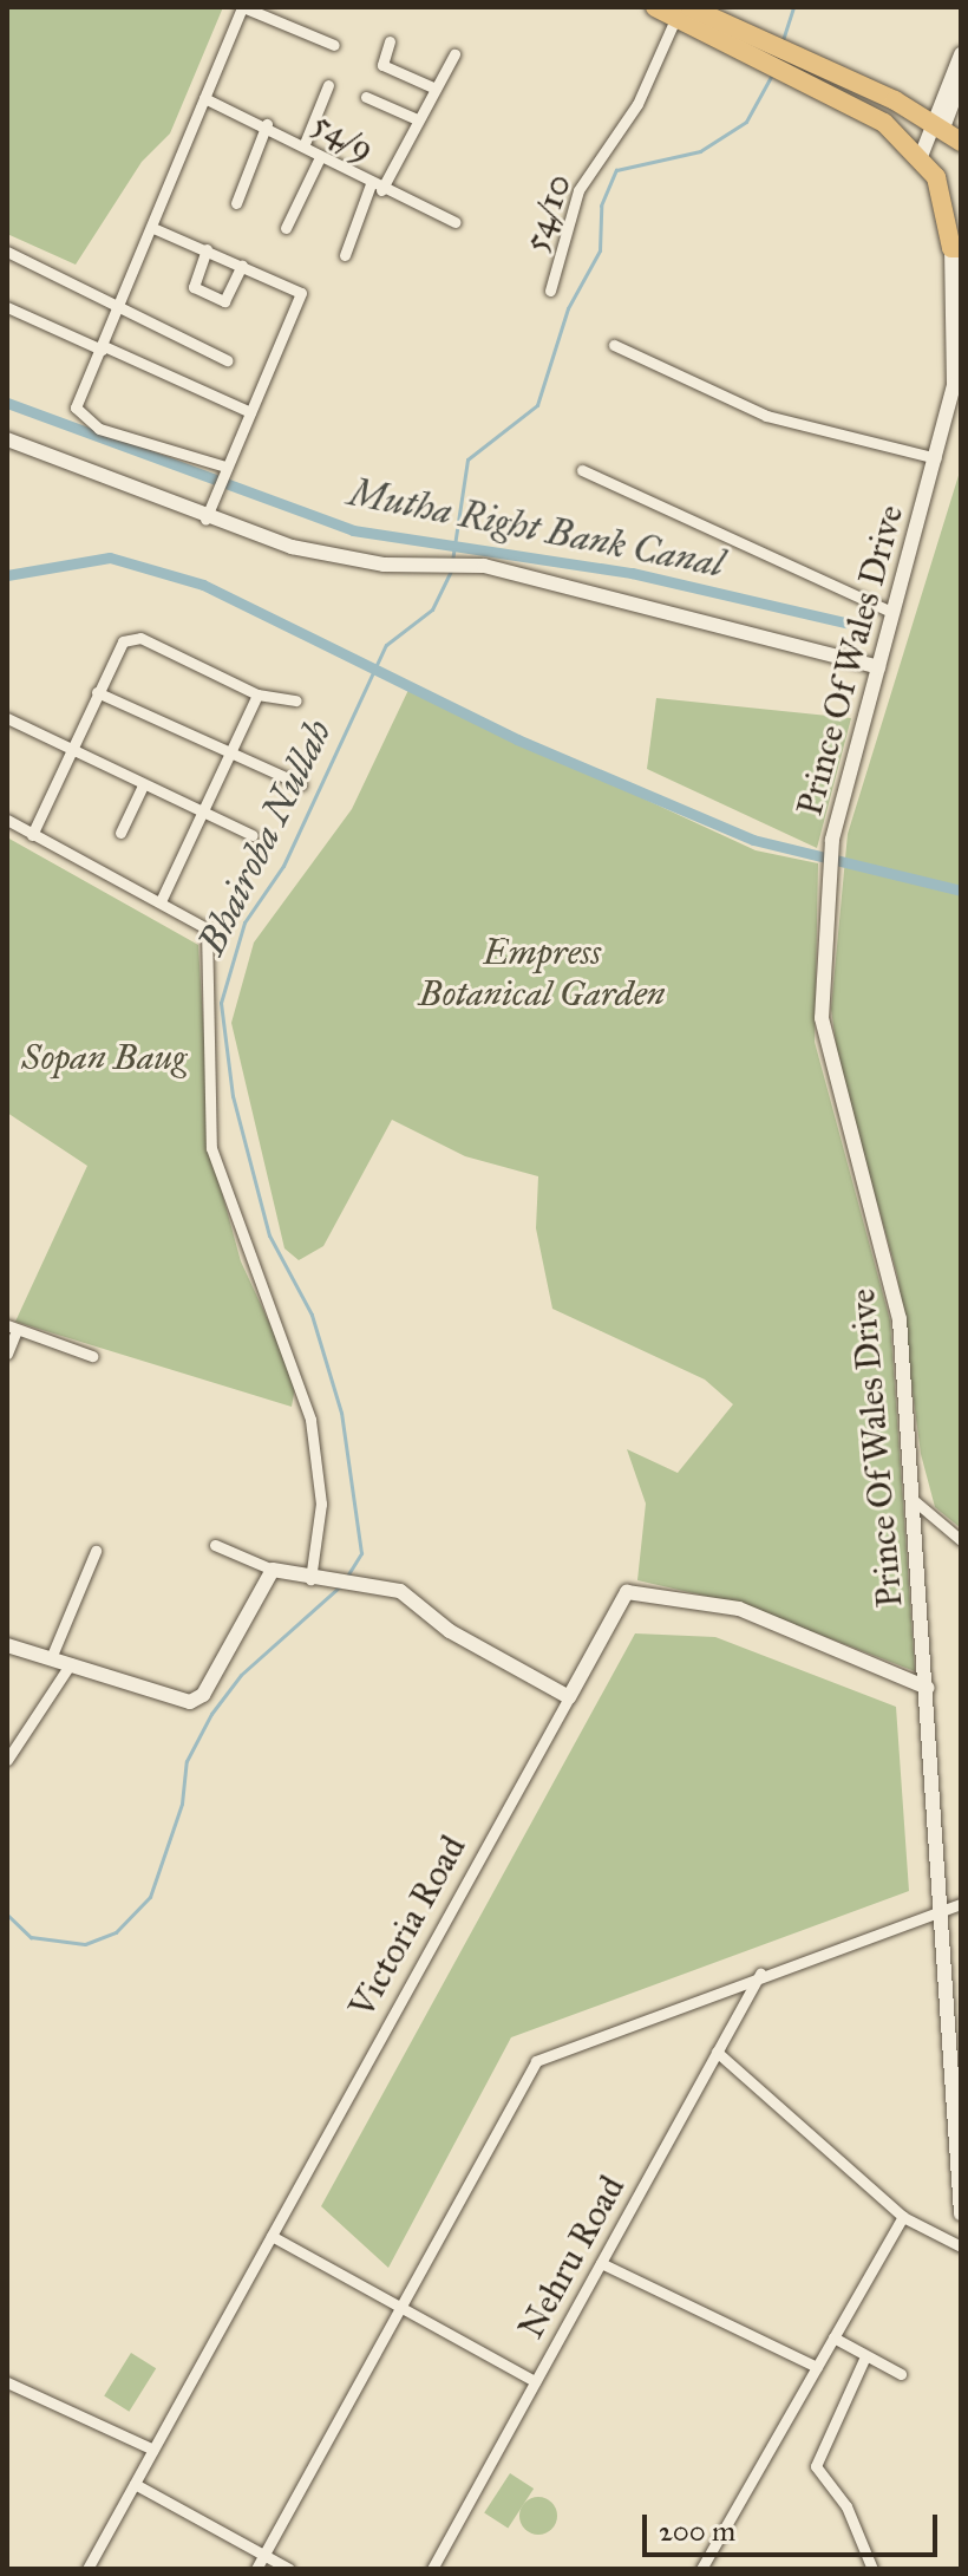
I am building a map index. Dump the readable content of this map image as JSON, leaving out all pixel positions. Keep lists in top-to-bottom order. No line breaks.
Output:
{"streets":{"street":["54/9","54/10","Prince Of Wales Drive","Victoria Road","Nehru Road"]},"crossings":[["Prince Of Wales Drive","Victoria Road"]],"water":["Mutha Right Bank Canal","Bhairoba Nullah"],"parks":["Empress Botanical Garden","Sopan Baug"],"scale_bar":"200 m"}
